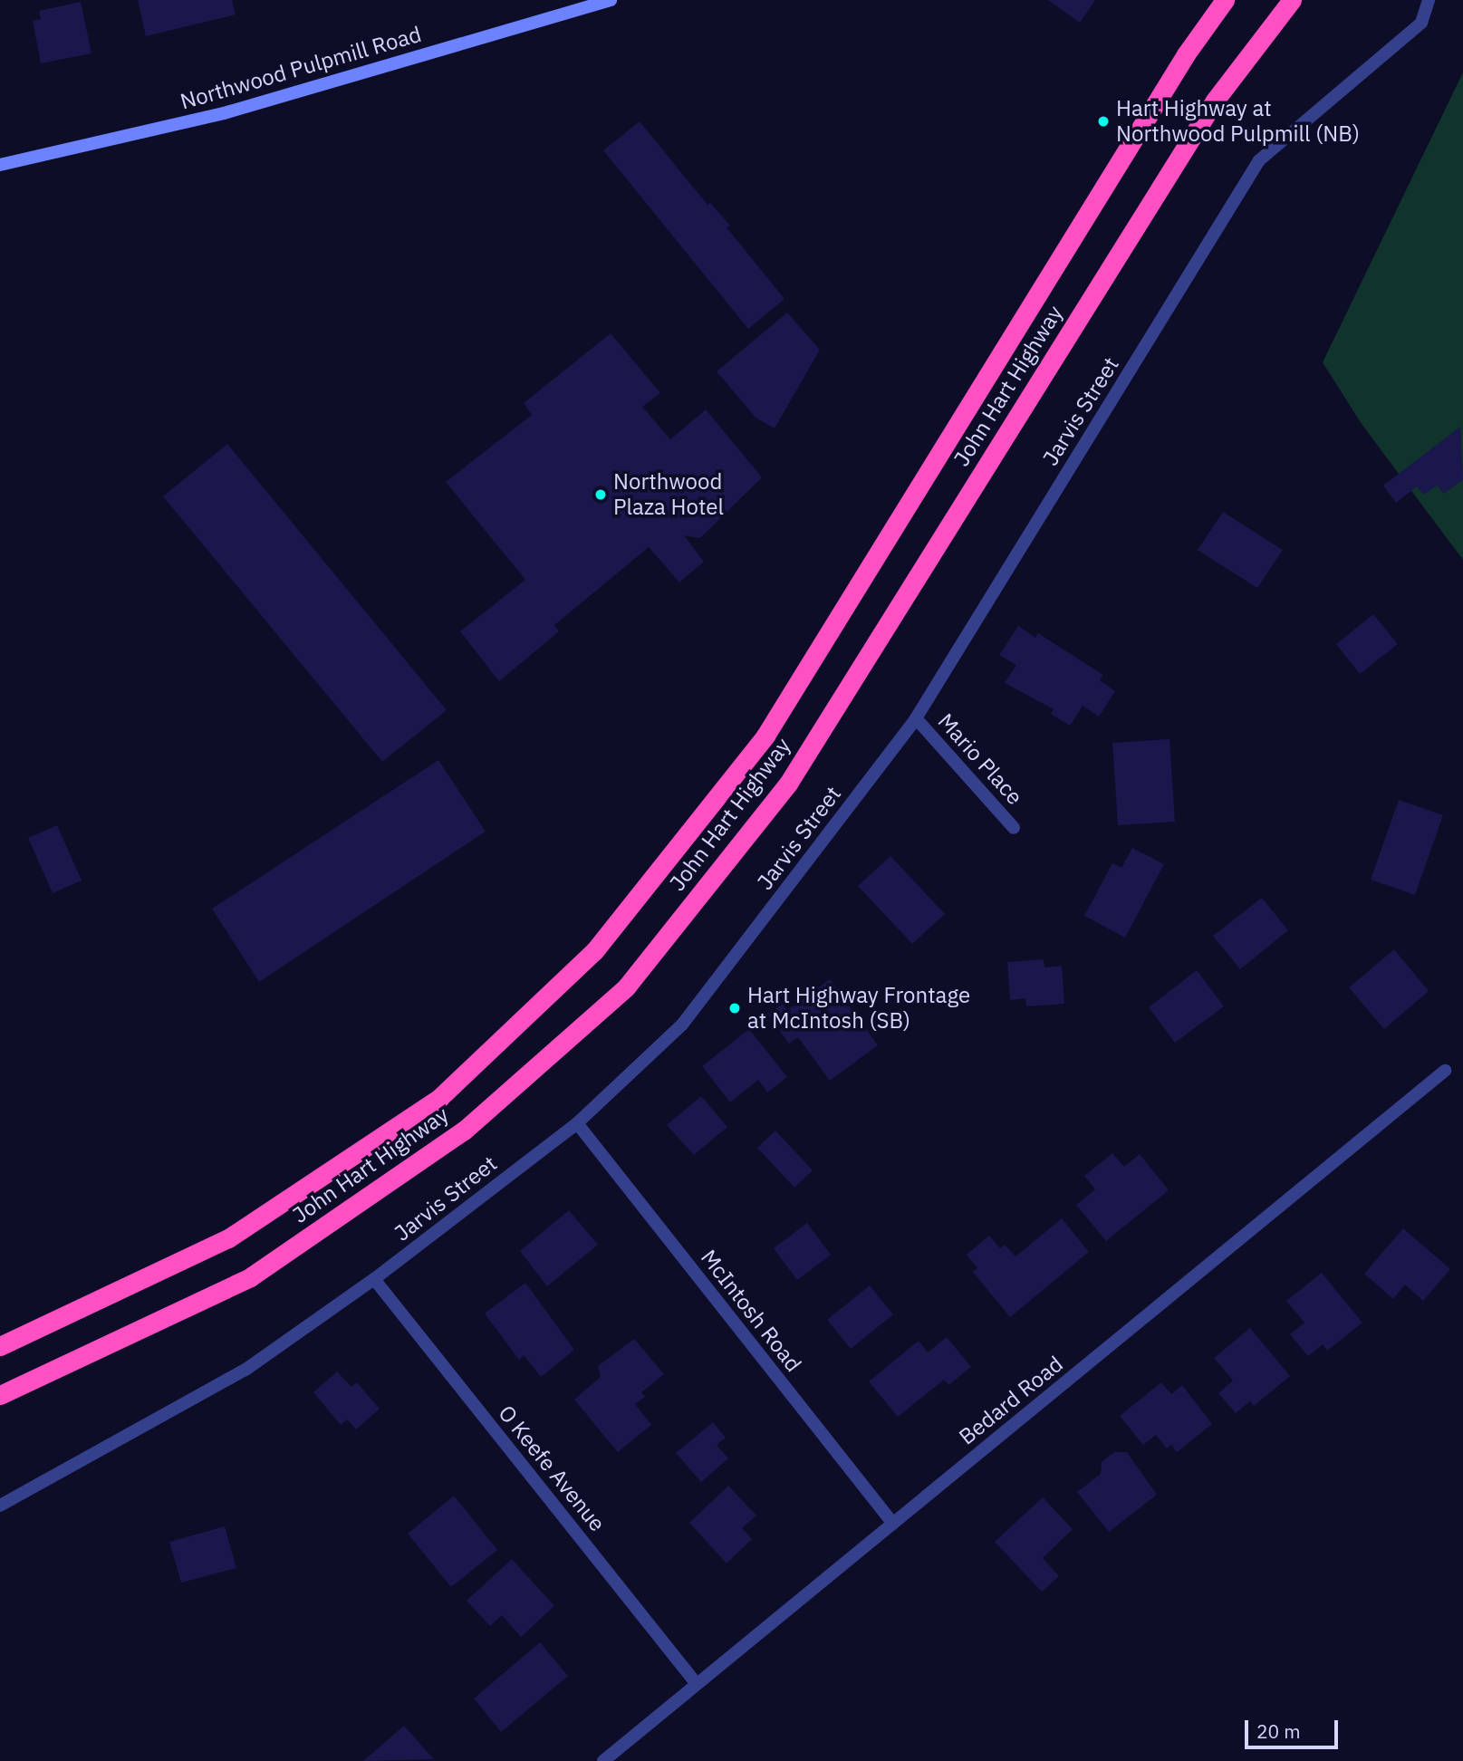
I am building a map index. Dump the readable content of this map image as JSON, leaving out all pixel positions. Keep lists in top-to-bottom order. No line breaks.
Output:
{"streets":{"highway":["John Hart Highway"],"street":["Northwood Pulpmill Road","Jarvis Street","Mario Place","McIntosh Road","Bedard Road","O Keefe Avenue"]},"crossings":[["Jarvis Street","Mario Place"],["Jarvis Street","McIntosh Road"],["Jarvis Street","O Keefe Avenue"],["McIntosh Road","Bedard Road"],["Bedard Road","O Keefe Avenue"]],"places":["Hart Highway at Northwood Pulpmill (NB)","Northwood Plaza Hotel","Hart Highway Frontage at McIntosh (SB)"],"scale_bar":"20 m"}
